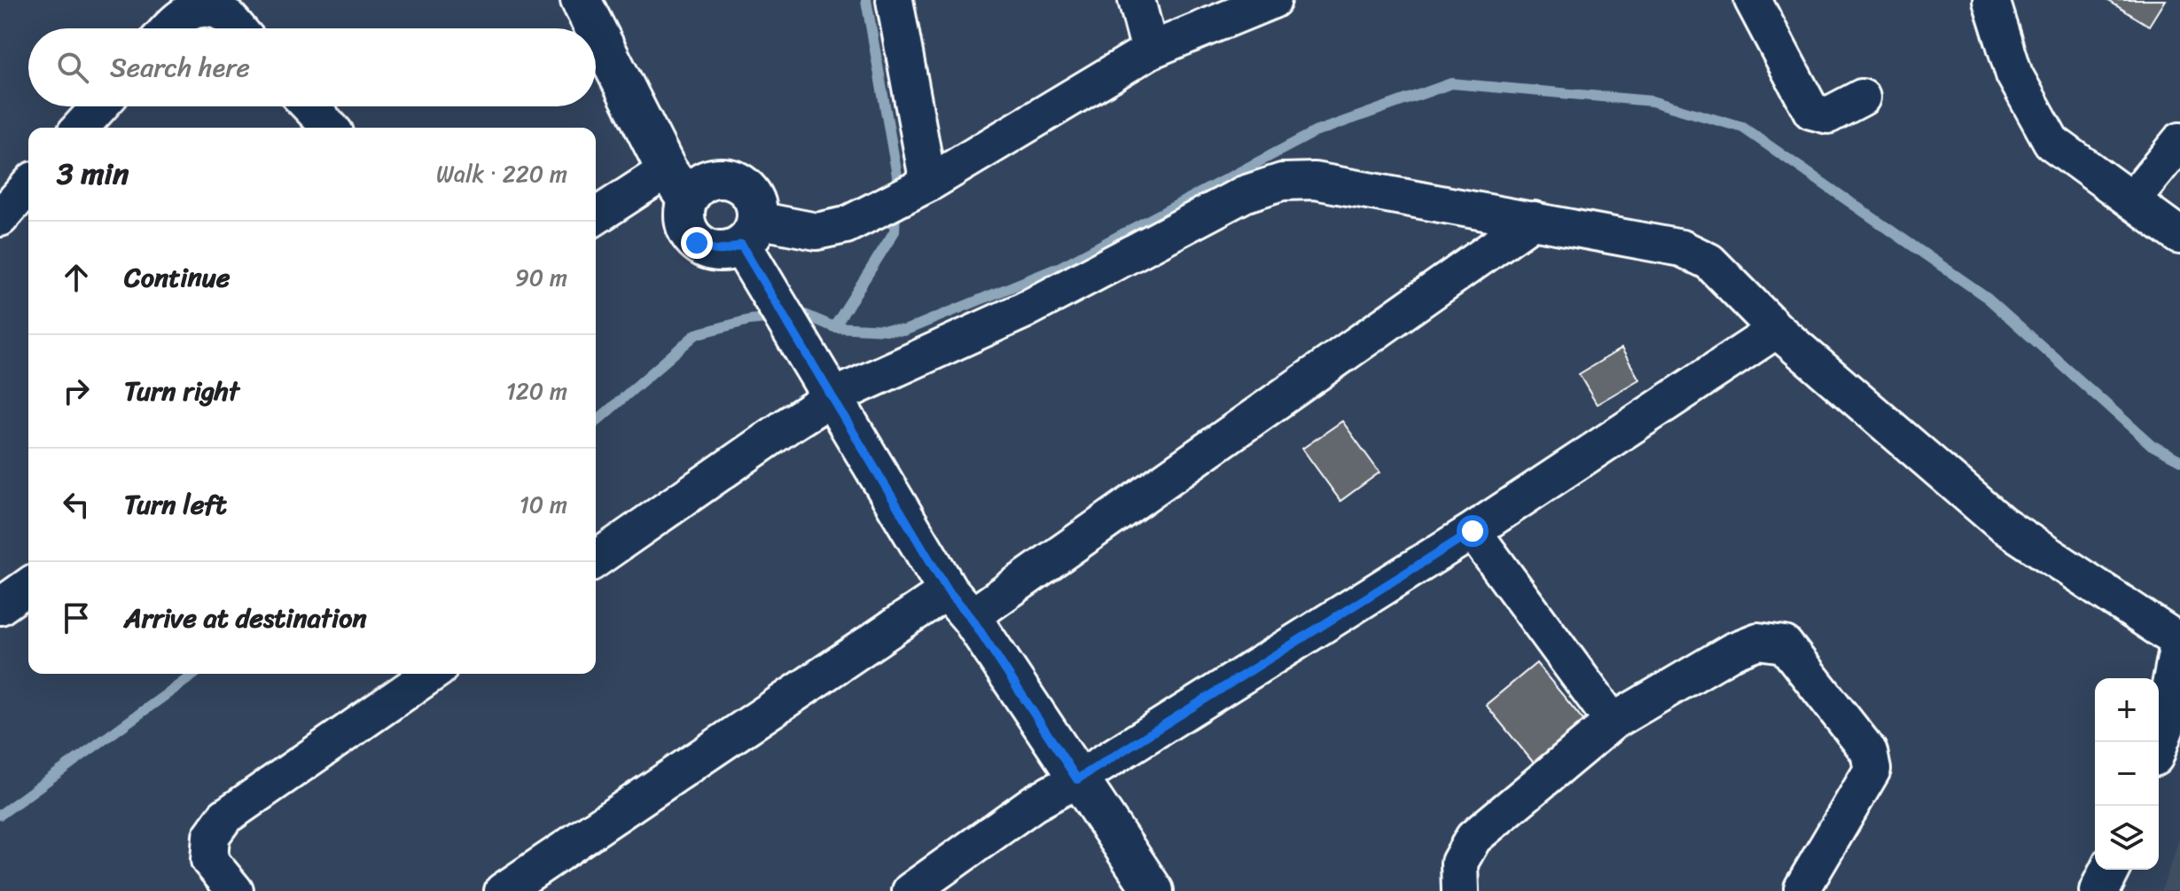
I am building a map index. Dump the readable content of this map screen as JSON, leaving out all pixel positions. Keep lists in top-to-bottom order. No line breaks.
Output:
{"page":{"search":"Search here","heading":["3 min","Walk · 220 m"],"list":[["Continue","90 m"],["Turn right","120 m"],["Turn left","10 m"],"Arrive at destination"],"map_buttons":["+","−"]}}
